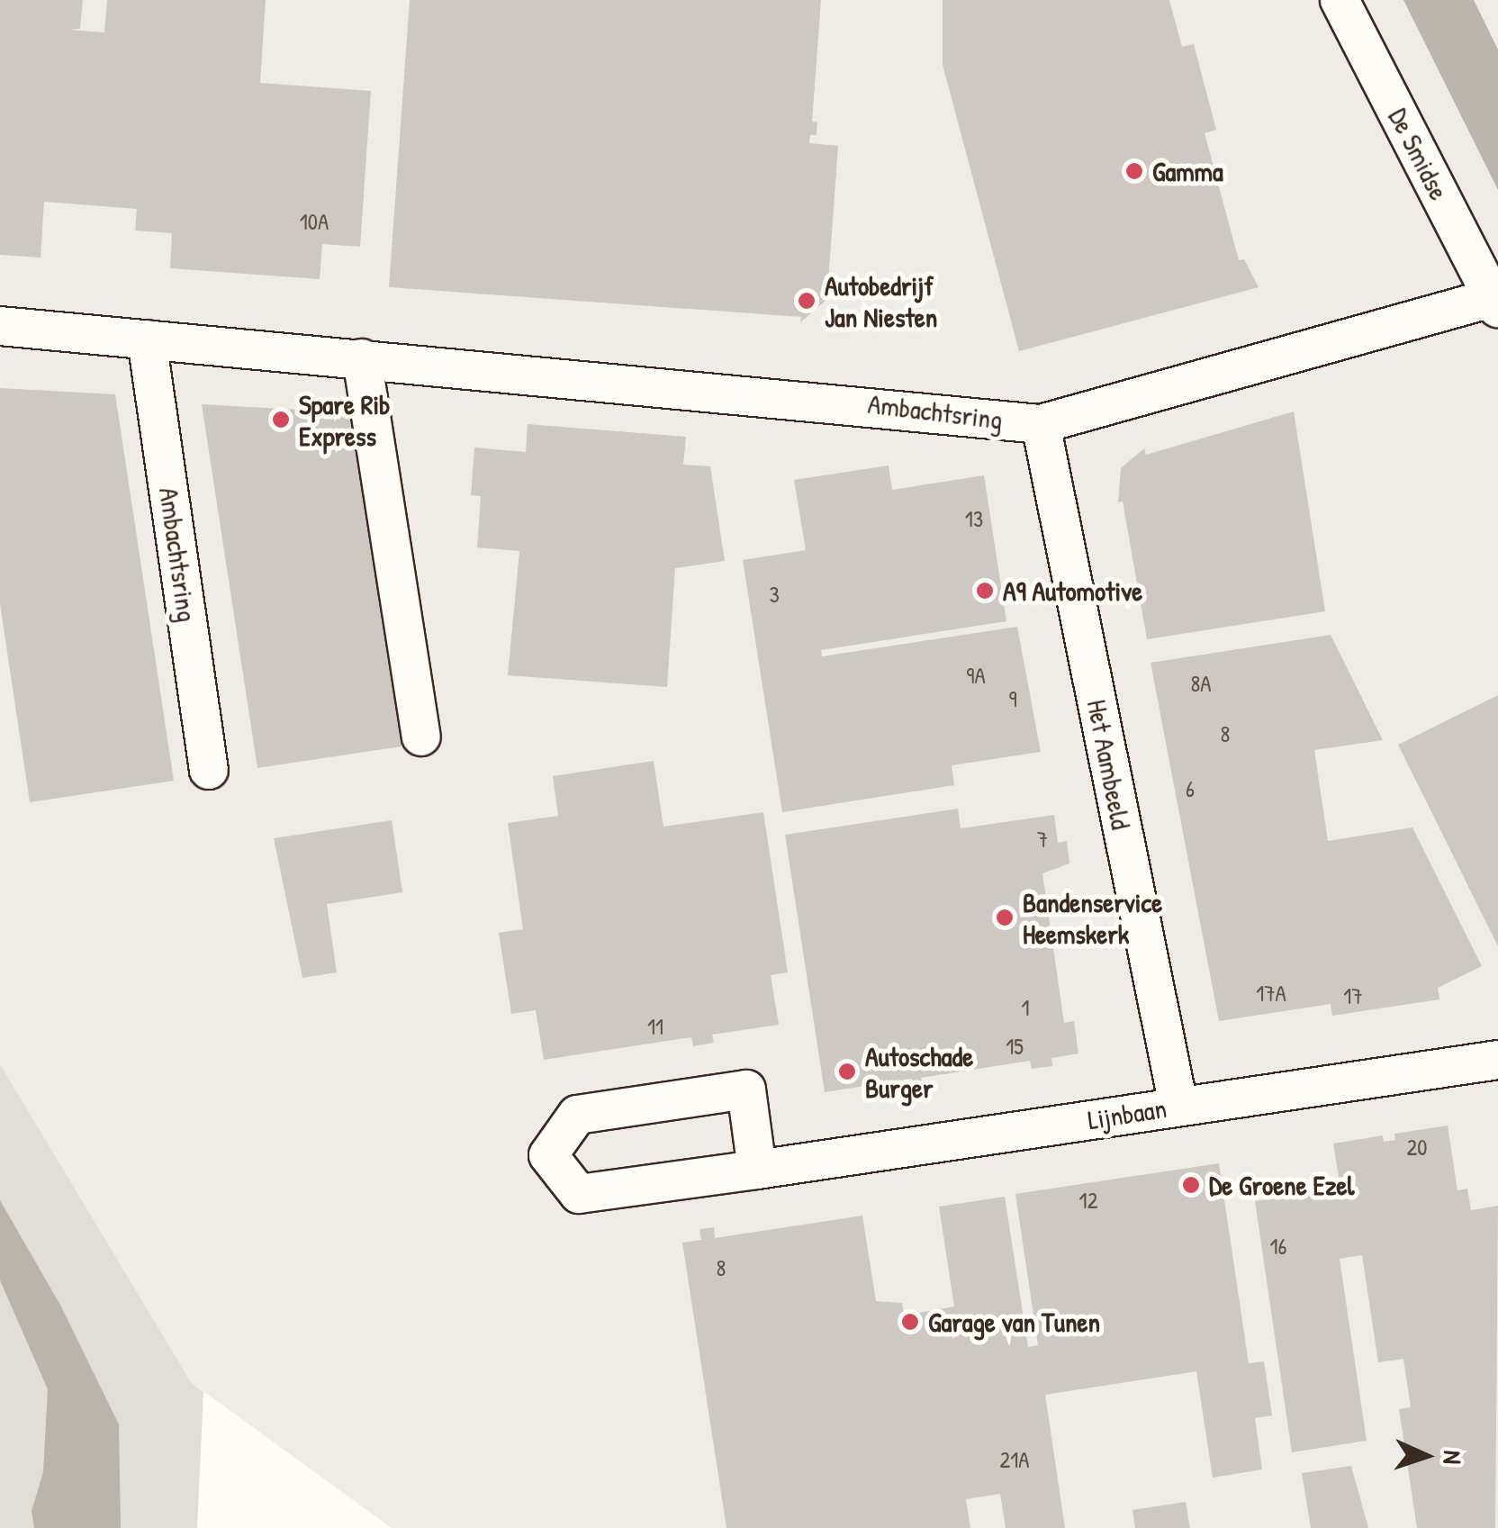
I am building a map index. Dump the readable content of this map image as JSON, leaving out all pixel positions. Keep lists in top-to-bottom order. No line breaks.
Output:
{"streets":{"street":["De Smidse","Ambachtsring","Het Aambeeld","Lijnbaan"]},"crossings":[["De Smidse","Ambachtsring"],["Ambachtsring","Het Aambeeld"],["Het Aambeeld","Lijnbaan"]],"places":["Gamma","Autobedrijf Jan Niesten","Spare Rib Express","A9 Automotive","Bandenservice Heemskerk","Autoschade Burger","De Groene Ezel","Garage van Tunen"],"house_numbers":["10A","13","3","9A","8A","9","8","6","7","17A","17","1","11","15","20","12","16","8","21A"],"north":"right"}
